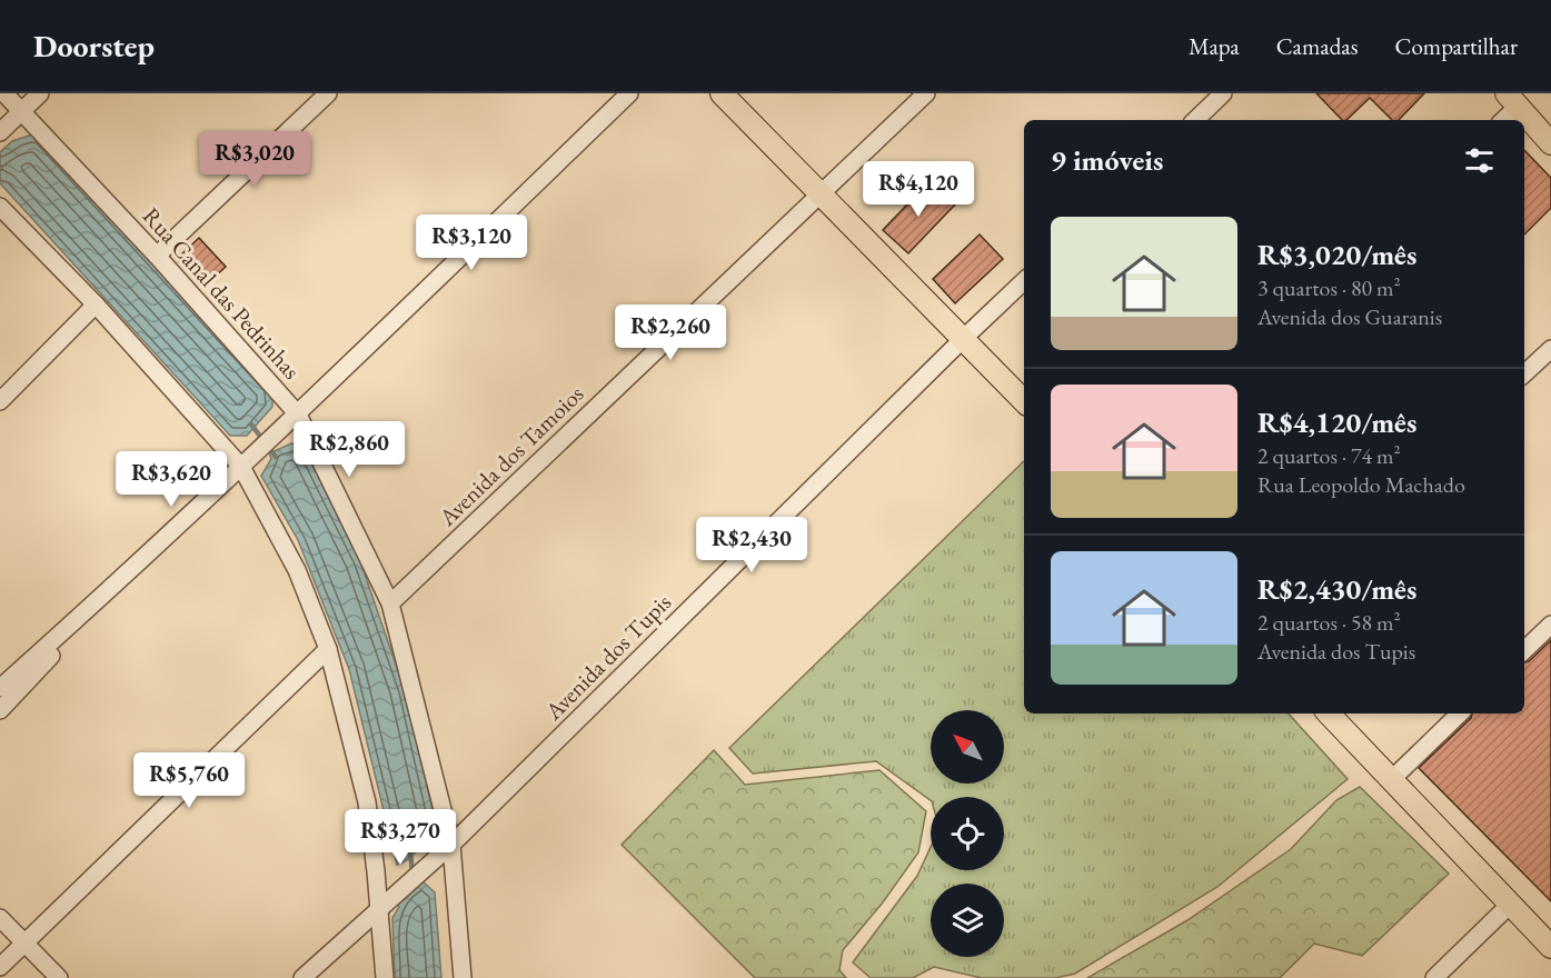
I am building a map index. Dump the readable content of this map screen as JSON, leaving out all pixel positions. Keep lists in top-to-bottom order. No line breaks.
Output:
{"streets":{"street":["Rua Canal das Pedrinhas","Avenida dos Tamoios","Avenida dos Tupis"]},"crossings":[["Rua Canal das Pedrinhas","Avenida dos Tamoios"],["Rua Canal das Pedrinhas","Avenida dos Tupis"]],"north":"top left","page":{"header":"Doorstep","nav":["Mapa","Camadas","Compartilhar"],"heading":"9 imóveis","price":["R$3,020","R$4,120","R$3,120","R$2,260","R$2,860","R$3,620","R$2,430","R$5,760","R$3,270"],"list":[{"name":"R$3,020/mês","note":"3 quartos · 80 m² · Avenida dos Guaranis"},{"name":"R$4,120/mês","note":"2 quartos · 74 m² · Rua Leopoldo Machado"},{"name":"R$2,430/mês","note":"2 quartos · 58 m² · Avenida dos Tupis"}]}}
